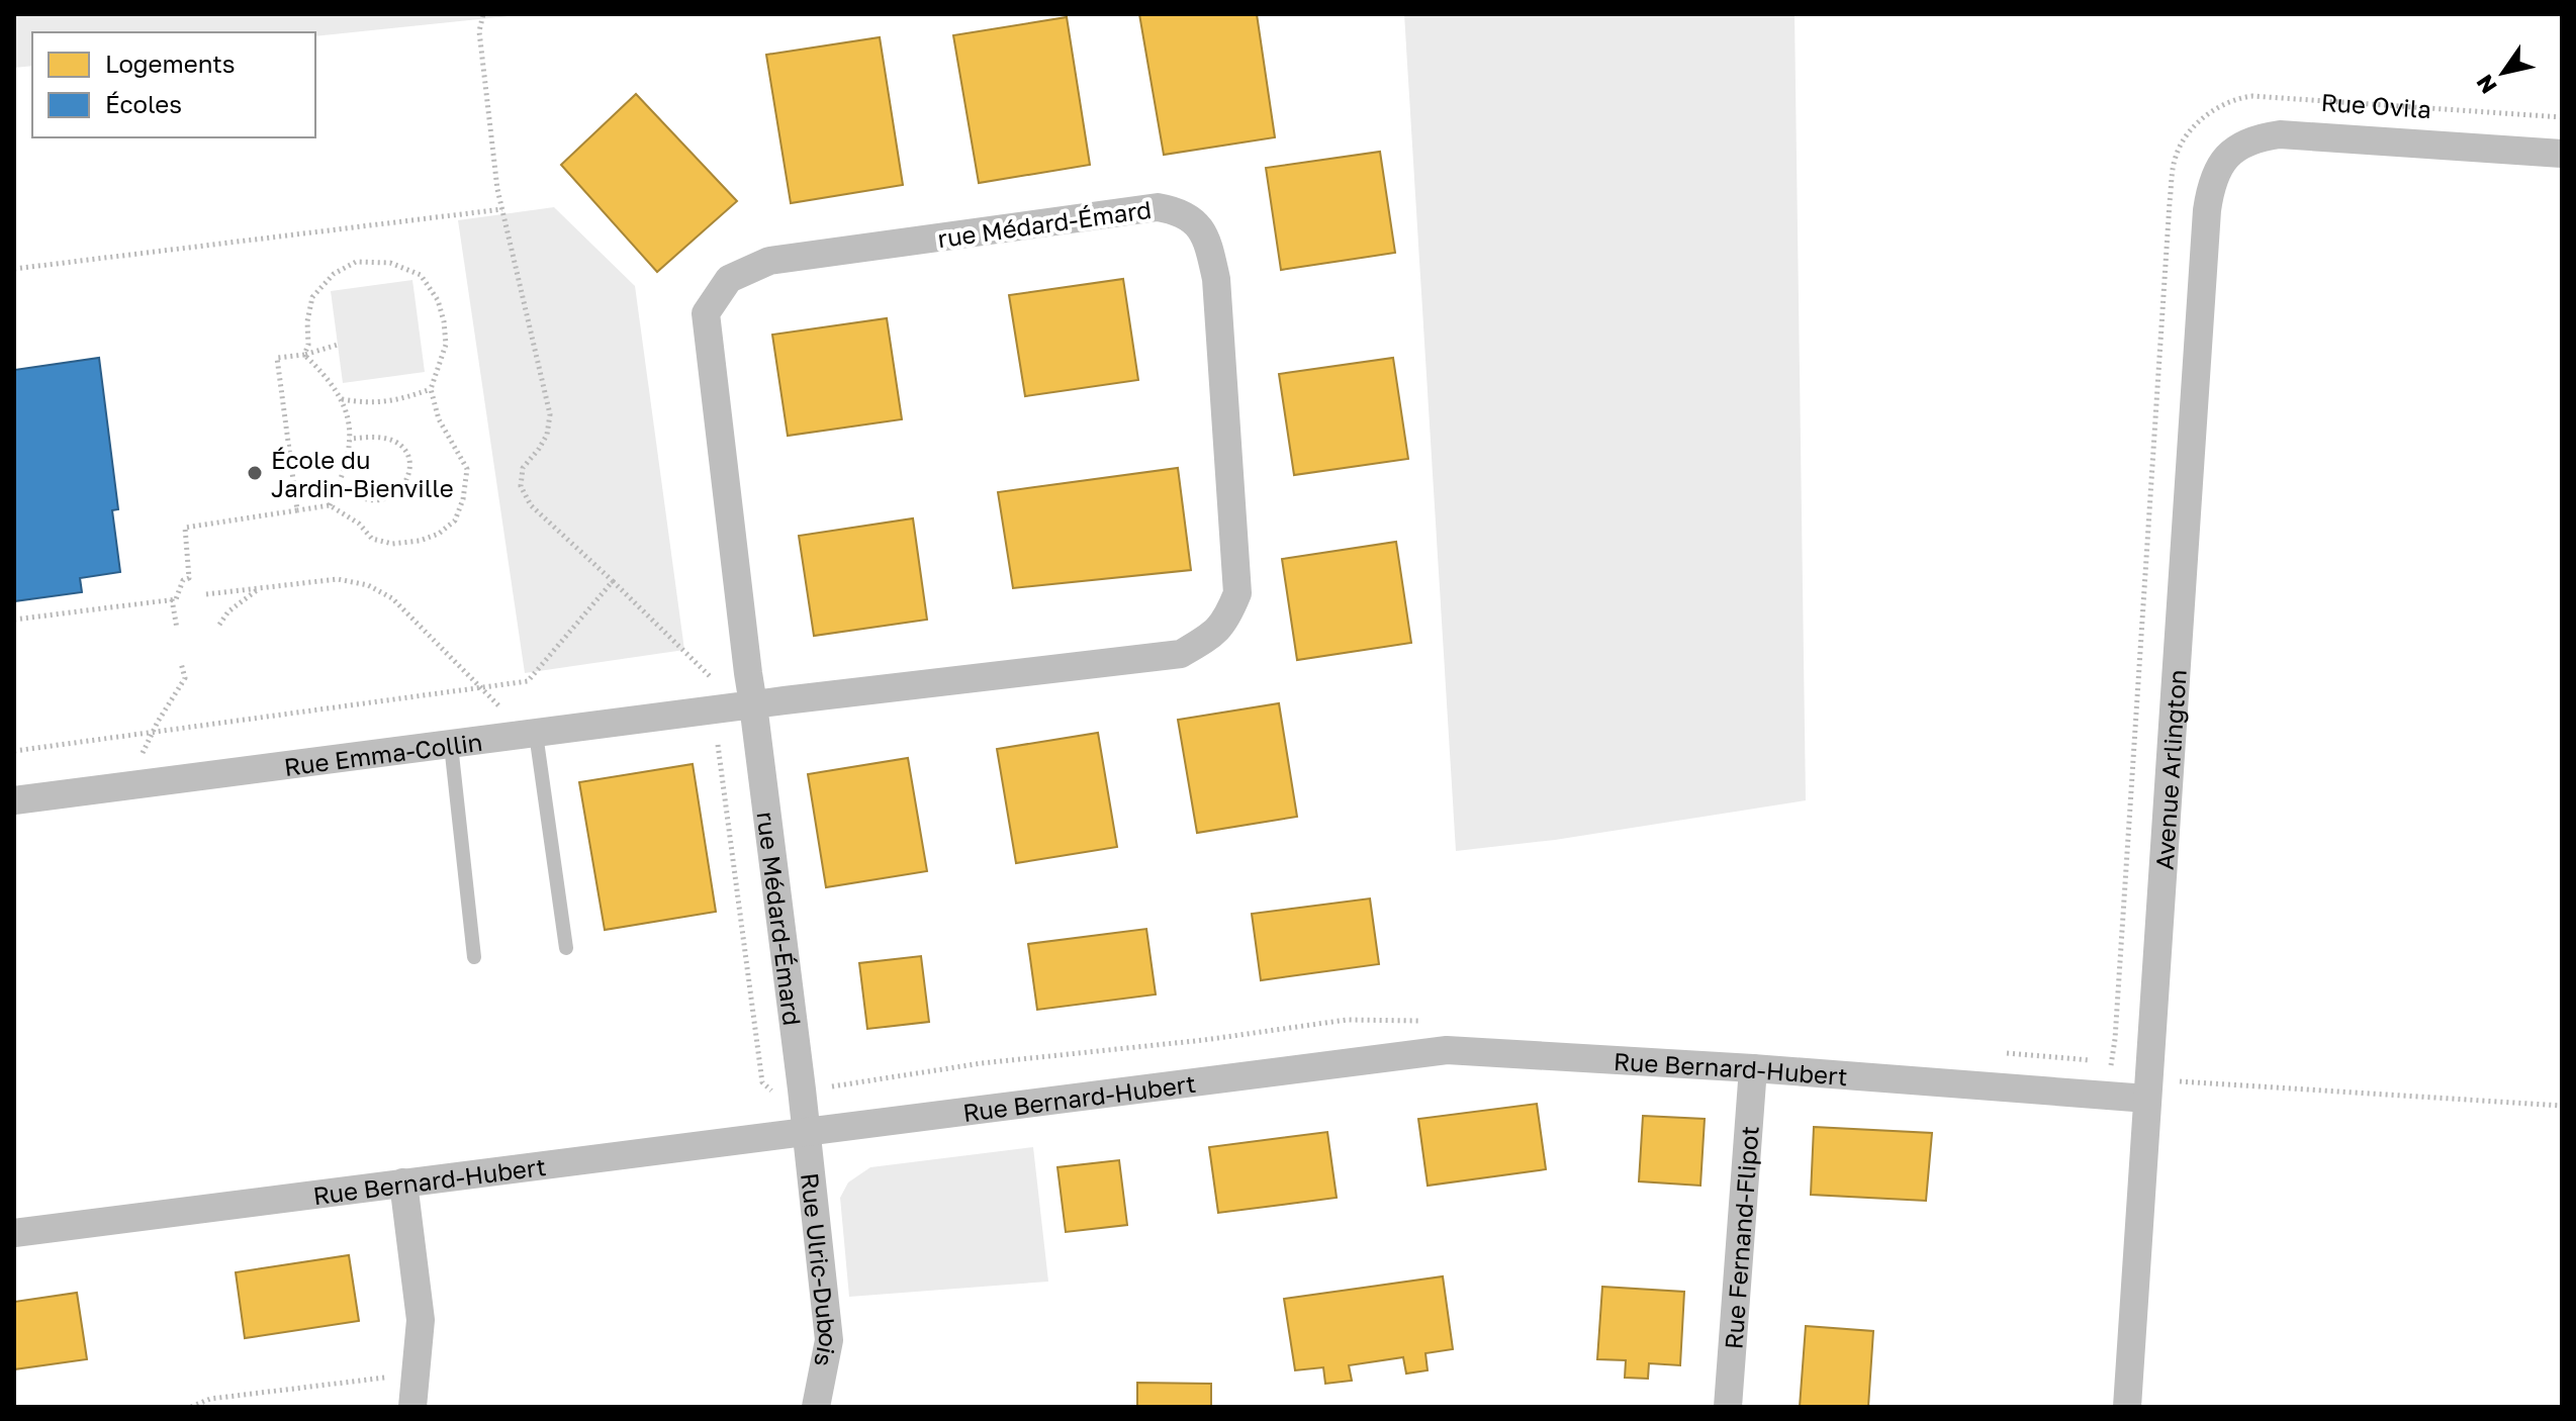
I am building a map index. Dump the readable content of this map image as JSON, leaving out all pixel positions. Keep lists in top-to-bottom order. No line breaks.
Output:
{"streets":{"street":["Rue Ovila","rue Médard-Émard","Rue Emma-Collin","Avenue Arlington","Rue Bernard-Hubert","Rue Fernand-Flipot","Rue Ulric-Dubois"]},"crossings":[["Rue Ovila","Avenue Arlington"],["rue Médard-Émard","Rue Emma-Collin"],["rue Médard-Émard","Rue Bernard-Hubert"],["rue Médard-Émard","Rue Ulric-Dubois"],["Avenue Arlington","Rue Bernard-Hubert"],["Rue Bernard-Hubert","Rue Fernand-Flipot"],["Rue Bernard-Hubert","Rue Ulric-Dubois"]],"places":["École du Jardin-Bienville"],"legend":["Logements","Écoles"],"north":"bottom left"}
